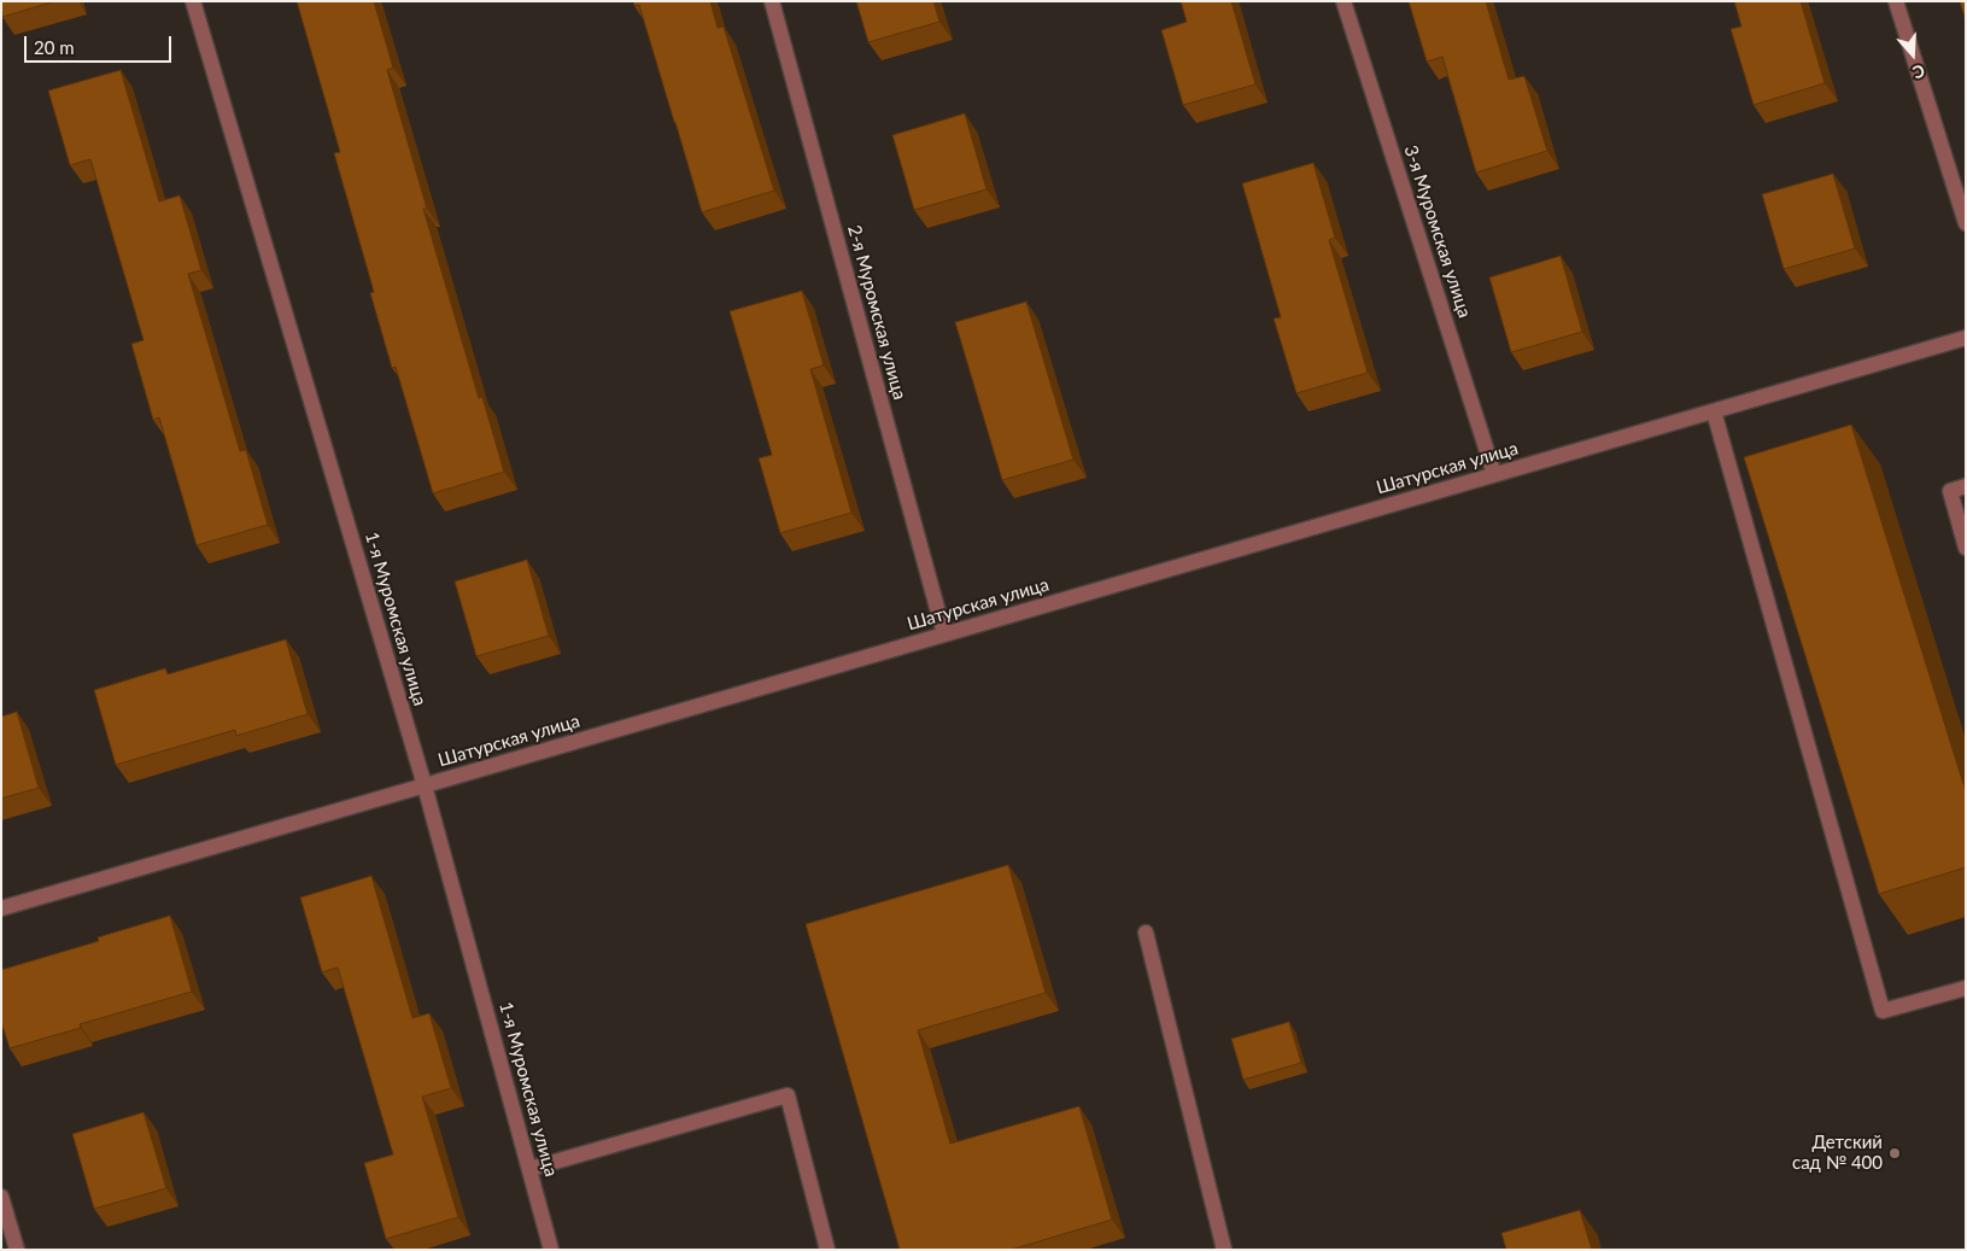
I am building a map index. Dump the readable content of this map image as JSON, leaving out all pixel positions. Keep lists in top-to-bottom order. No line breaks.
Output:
{"streets":{"street":["3-я Муромская улица","2-я Муромская улица","Шатурская улица","1-я Муромская улица"]},"crossings":[["3-я Муромская улица","Шатурская улица"],["2-я Муромская улица","Шатурская улица"],["Шатурская улица","1-я Муромская улица"]],"places":["Детский сад № 400"],"scale_bar":"20 m","north":"bottom"}
